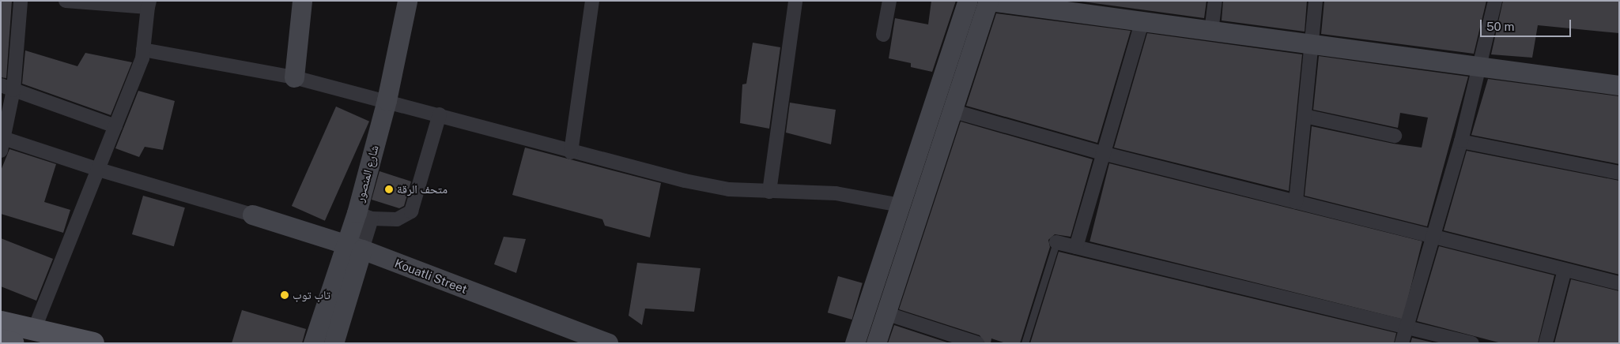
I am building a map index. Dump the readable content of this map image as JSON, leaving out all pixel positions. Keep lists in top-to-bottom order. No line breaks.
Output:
{"streets":{"street":["شارع المنصور","Kouatli Street"]},"crossings":[["شارع المنصور","Kouatli Street"]],"places":["متحف الرقة","تاب توب"],"scale_bar":"50 m"}
